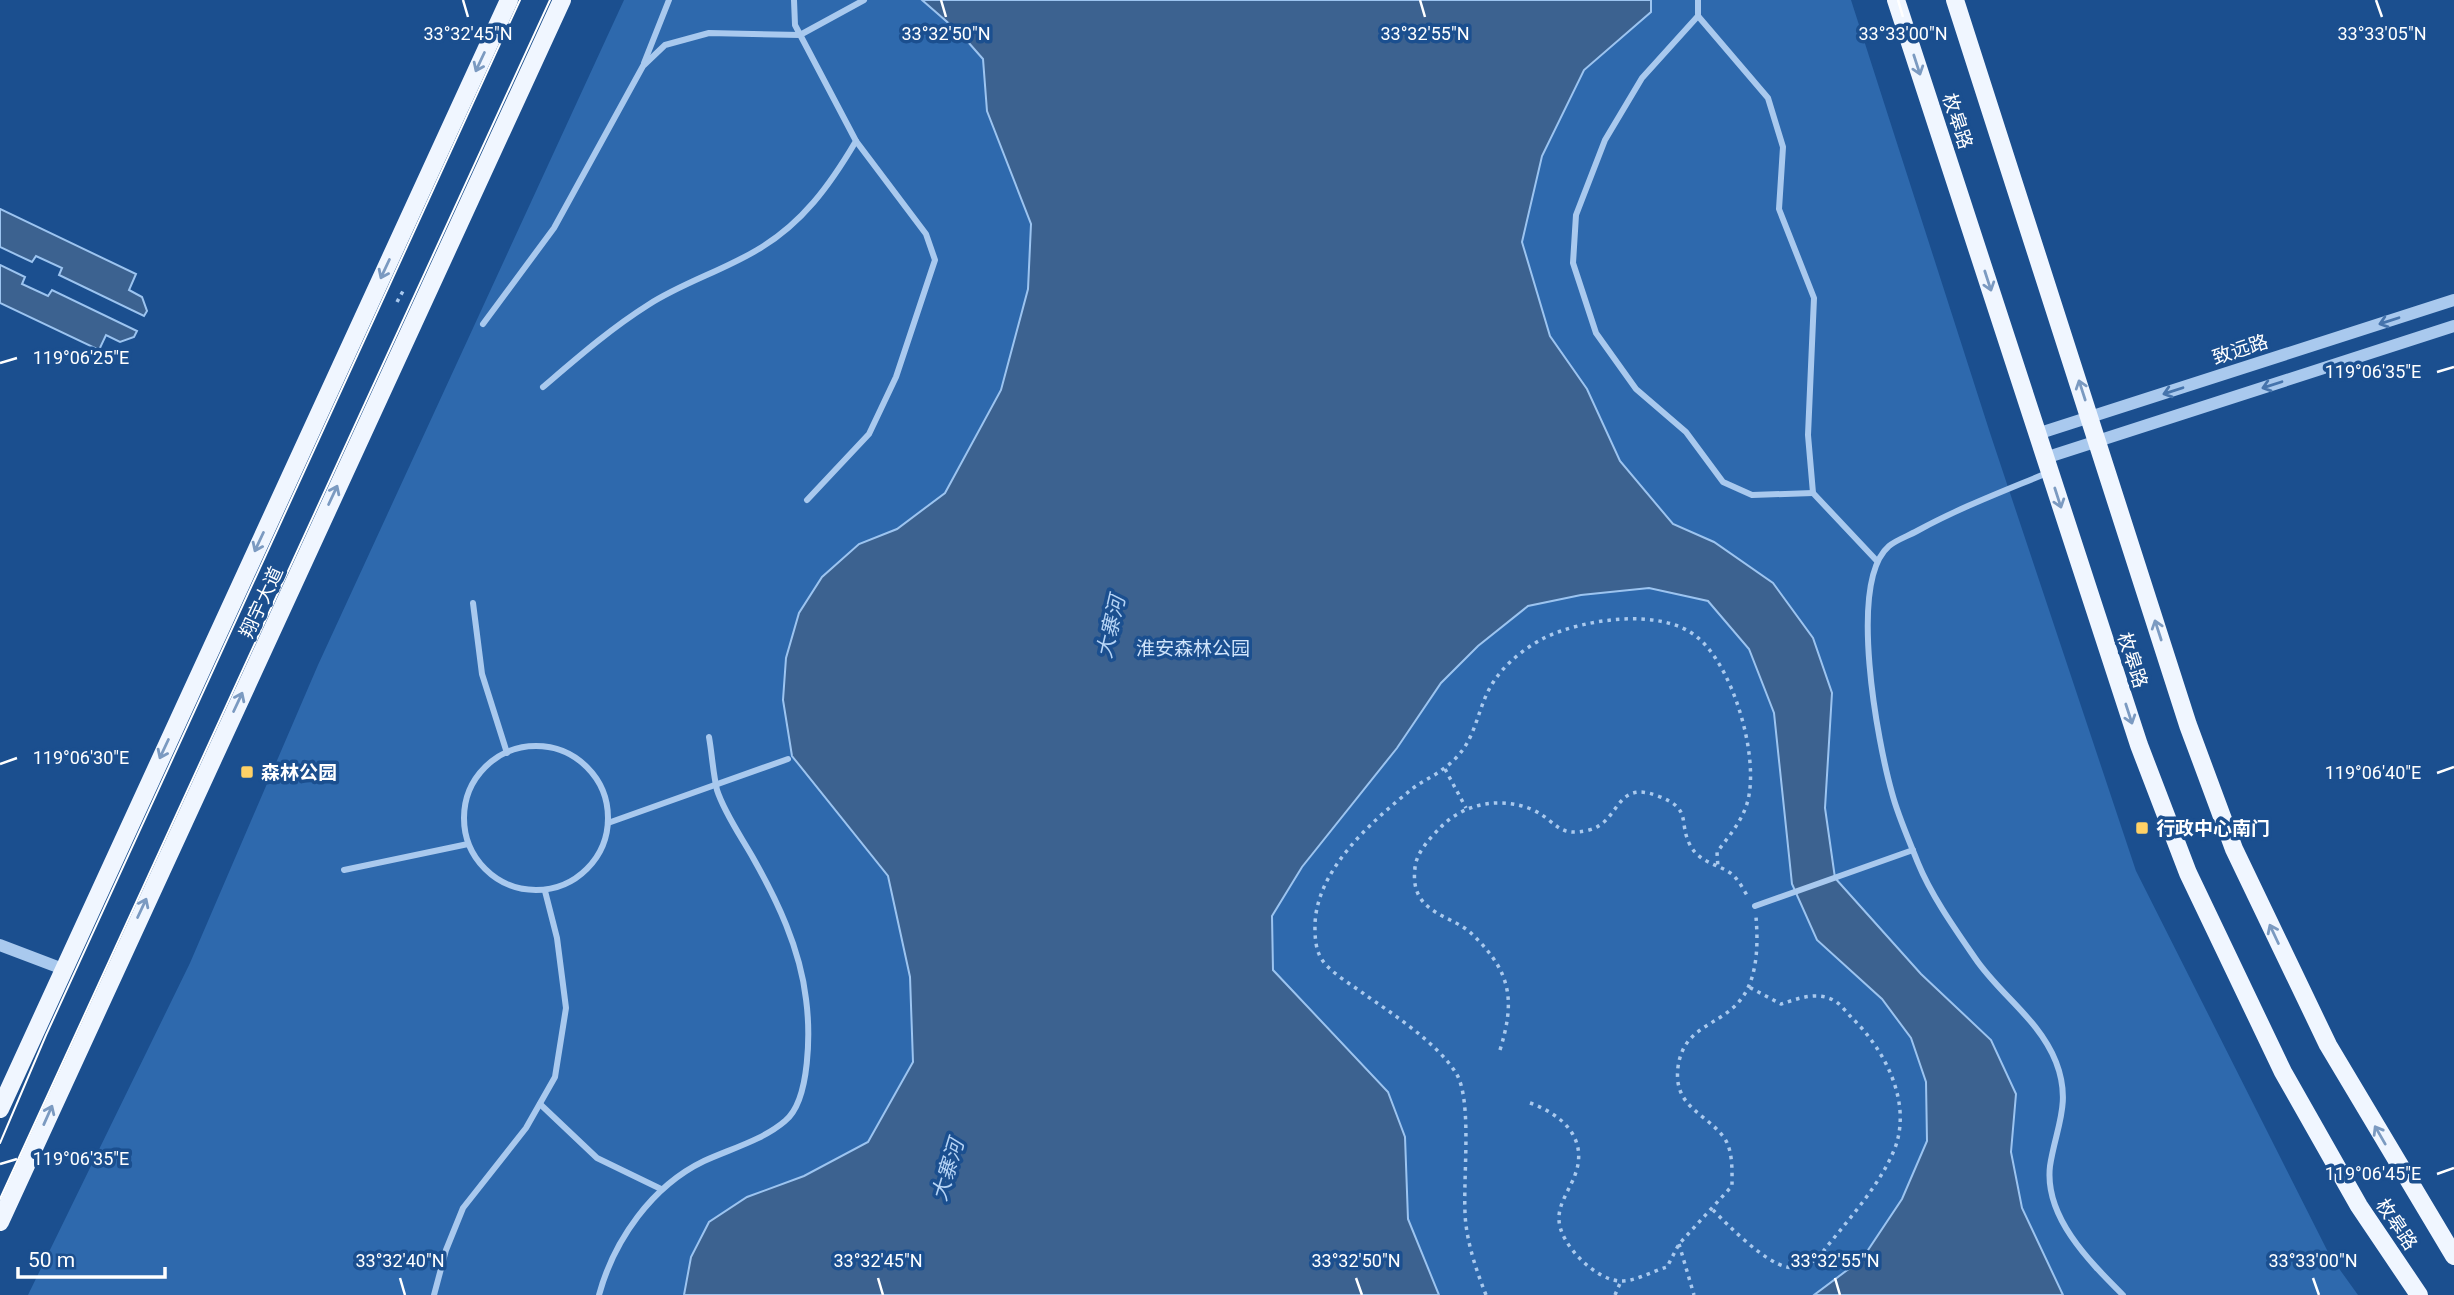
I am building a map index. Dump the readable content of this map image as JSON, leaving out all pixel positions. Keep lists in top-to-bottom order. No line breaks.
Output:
{"streets":{"main road":["枚皋路","翔宇大道"],"street":["致远路"]},"crossings":[["枚皋路","致远路"]],"water":["大寨河"],"parks":["淮安森林公园"],"places":{"transit":["森林公园","行政中心南门"]},"scale_bar":"50 m","coordinates":["33°32'45\"N","33°32'50\"N","33°32'55\"N","33°33'00\"N","33°33'05\"N","119°06'25\"E","119°06'35\"E","119°06'30\"E","119°06'40\"E","119°06'45\"E","33°32'40\"N"]}
